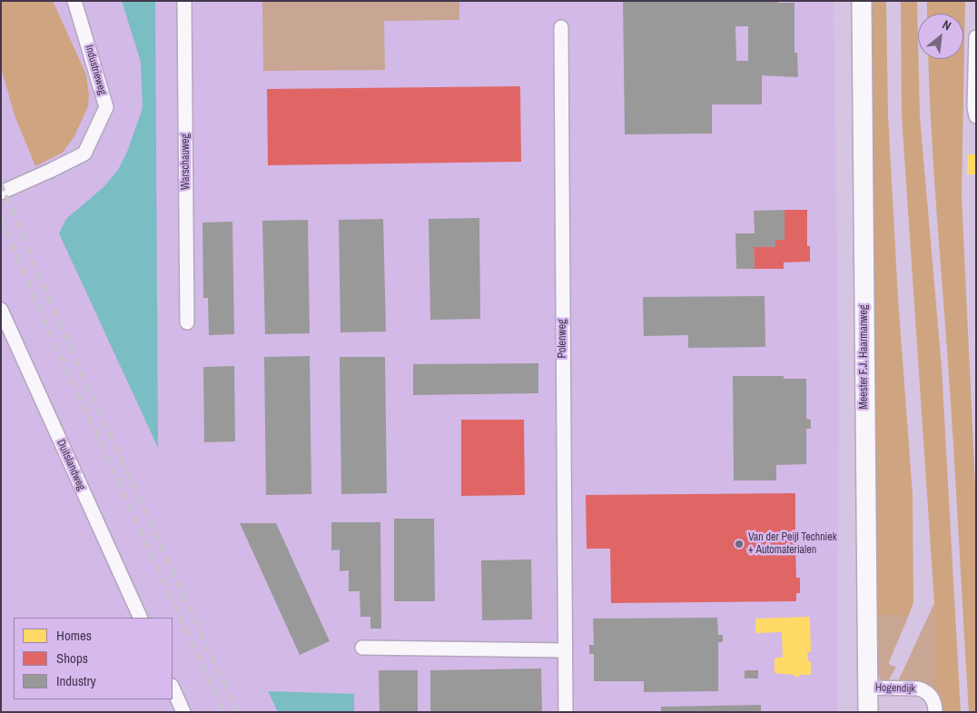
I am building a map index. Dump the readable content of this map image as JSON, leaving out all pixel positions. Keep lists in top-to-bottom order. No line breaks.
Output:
{"streets":{"main road":["Meester F.J. Haarmanweg"],"street":["Industrieweg","Warschauweg","Polenweg","Duitslandweg","Hogendijk"]},"crossings":[["Meester F.J. Haarmanweg","Hogendijk"]],"places":["Van der Peijl Techniek + Automaterialen"],"legend":["Homes","Shops","Industry"],"north":"top right"}
